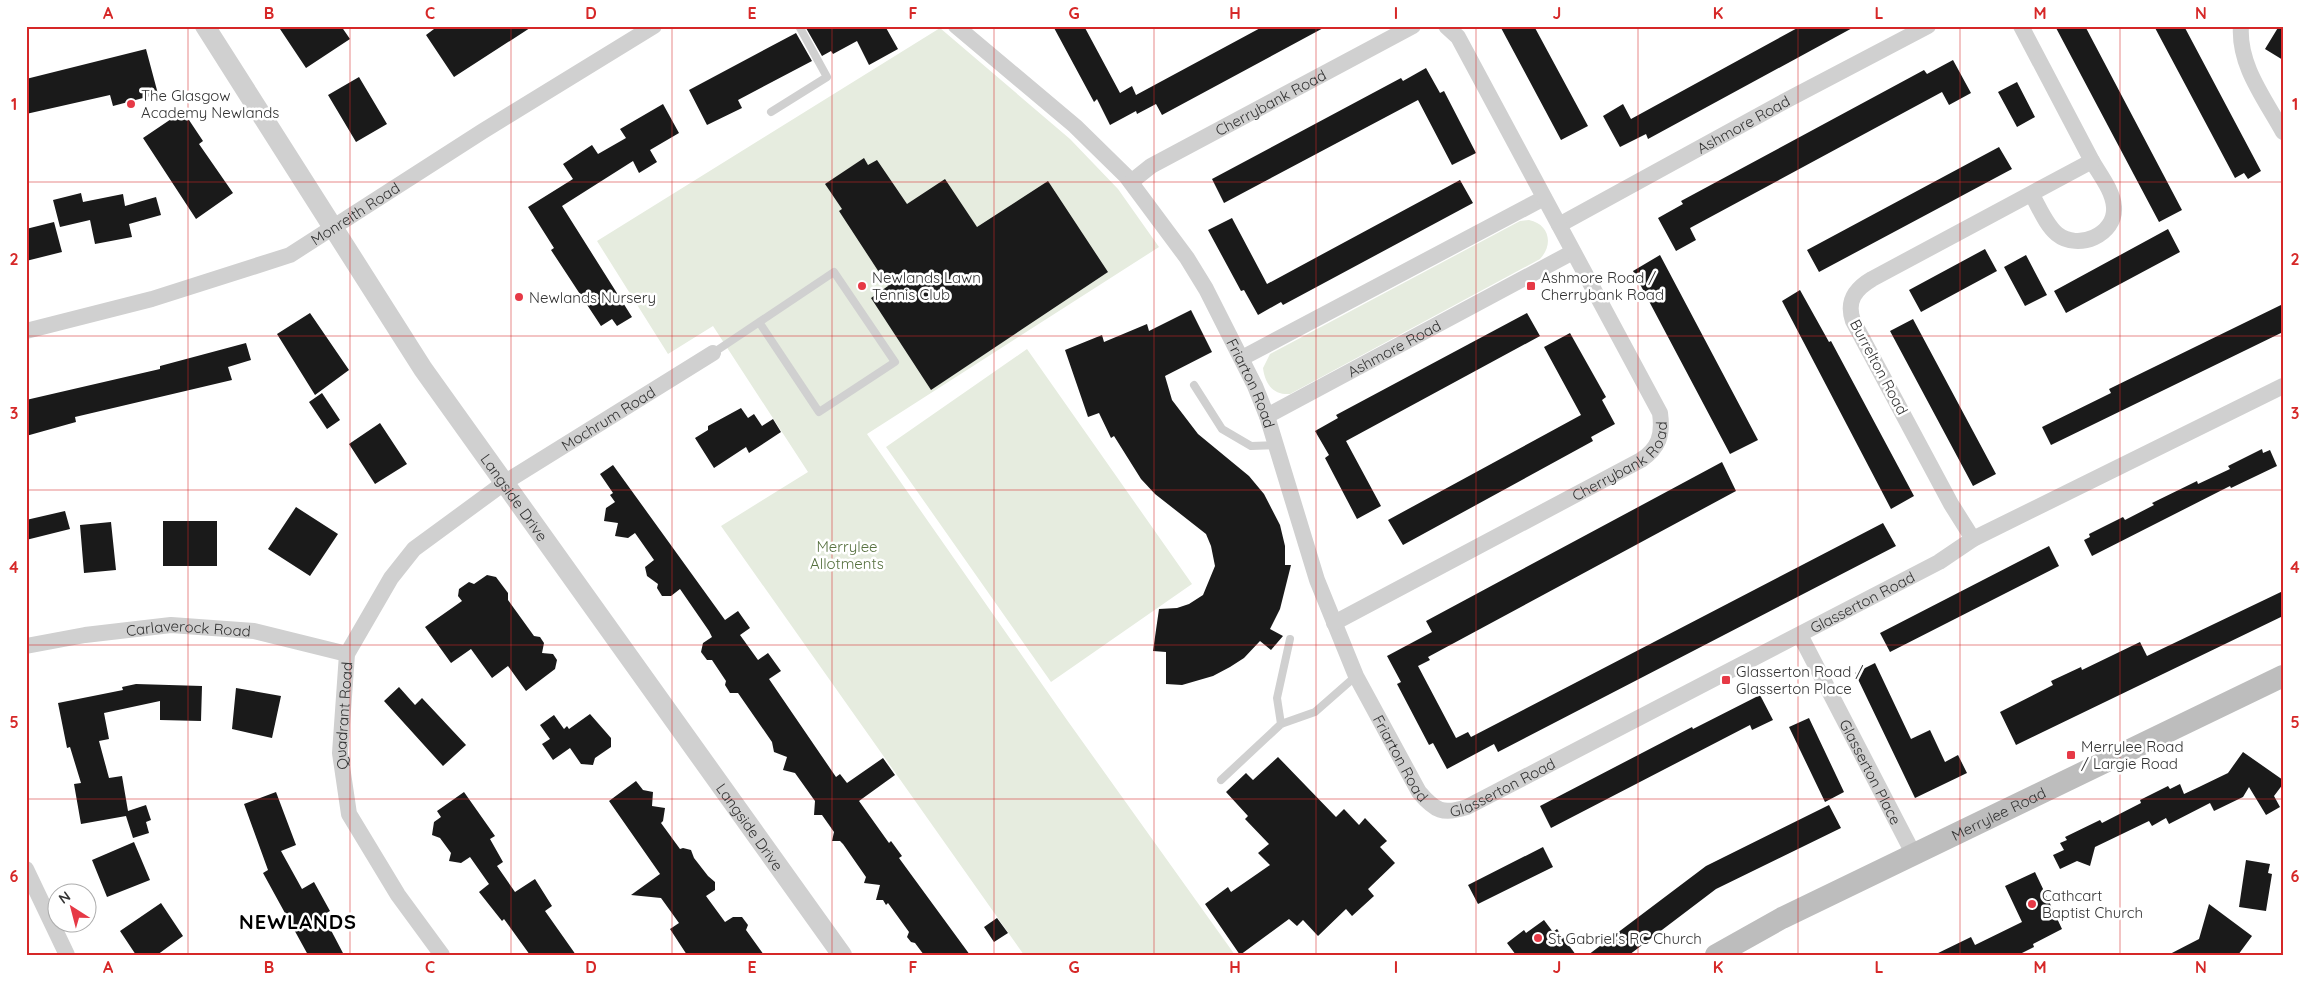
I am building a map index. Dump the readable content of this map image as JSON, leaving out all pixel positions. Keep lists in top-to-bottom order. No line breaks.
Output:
{"streets":{"main road":["Merrylee Road"],"street":["Cherrybank Road","Ashmore Road","Monreith Road","Burrelton Road","Friarton Road","Mochrum Road","Langside Drive","Glasserton Road","Carlaverock Road","Quadrant Road","Glasserton Place"]},"crossings":[["Cherrybank Road","Ashmore Road"],["Cherrybank Road","Friarton Road"],["Ashmore Road","Friarton Road"],["Monreith Road","Langside Drive"],["Burrelton Road","Glasserton Road"],["Friarton Road","Glasserton Road"],["Mochrum Road","Langside Drive"],["Mochrum Road","Quadrant Road"],["Langside Drive","Quadrant Road"],["Glasserton Road","Glasserton Place"],["Carlaverock Road","Quadrant Road"],["Glasserton Place","Merrylee Road"]],"districts":["NEWLANDS"],"parks":["Merrylee Allotments"],"places":{"other":["The Glasgow Academy Newlands","Newlands Lawn Tennis Club","Newlands Nursery","Cathcart Baptist Church","St Gabriel's RC Church"],"transit":["Ashmore Road / Cherrybank Road","Glasserton Road / Glasserton Place","Merrylee Road / Largie Road"]},"north":"top left","grid":{"columns":["A","B","C","D","E","F","G","H","I","J","K","L","M","N"],"rows":["1","2","3","4","5","6"]}}
